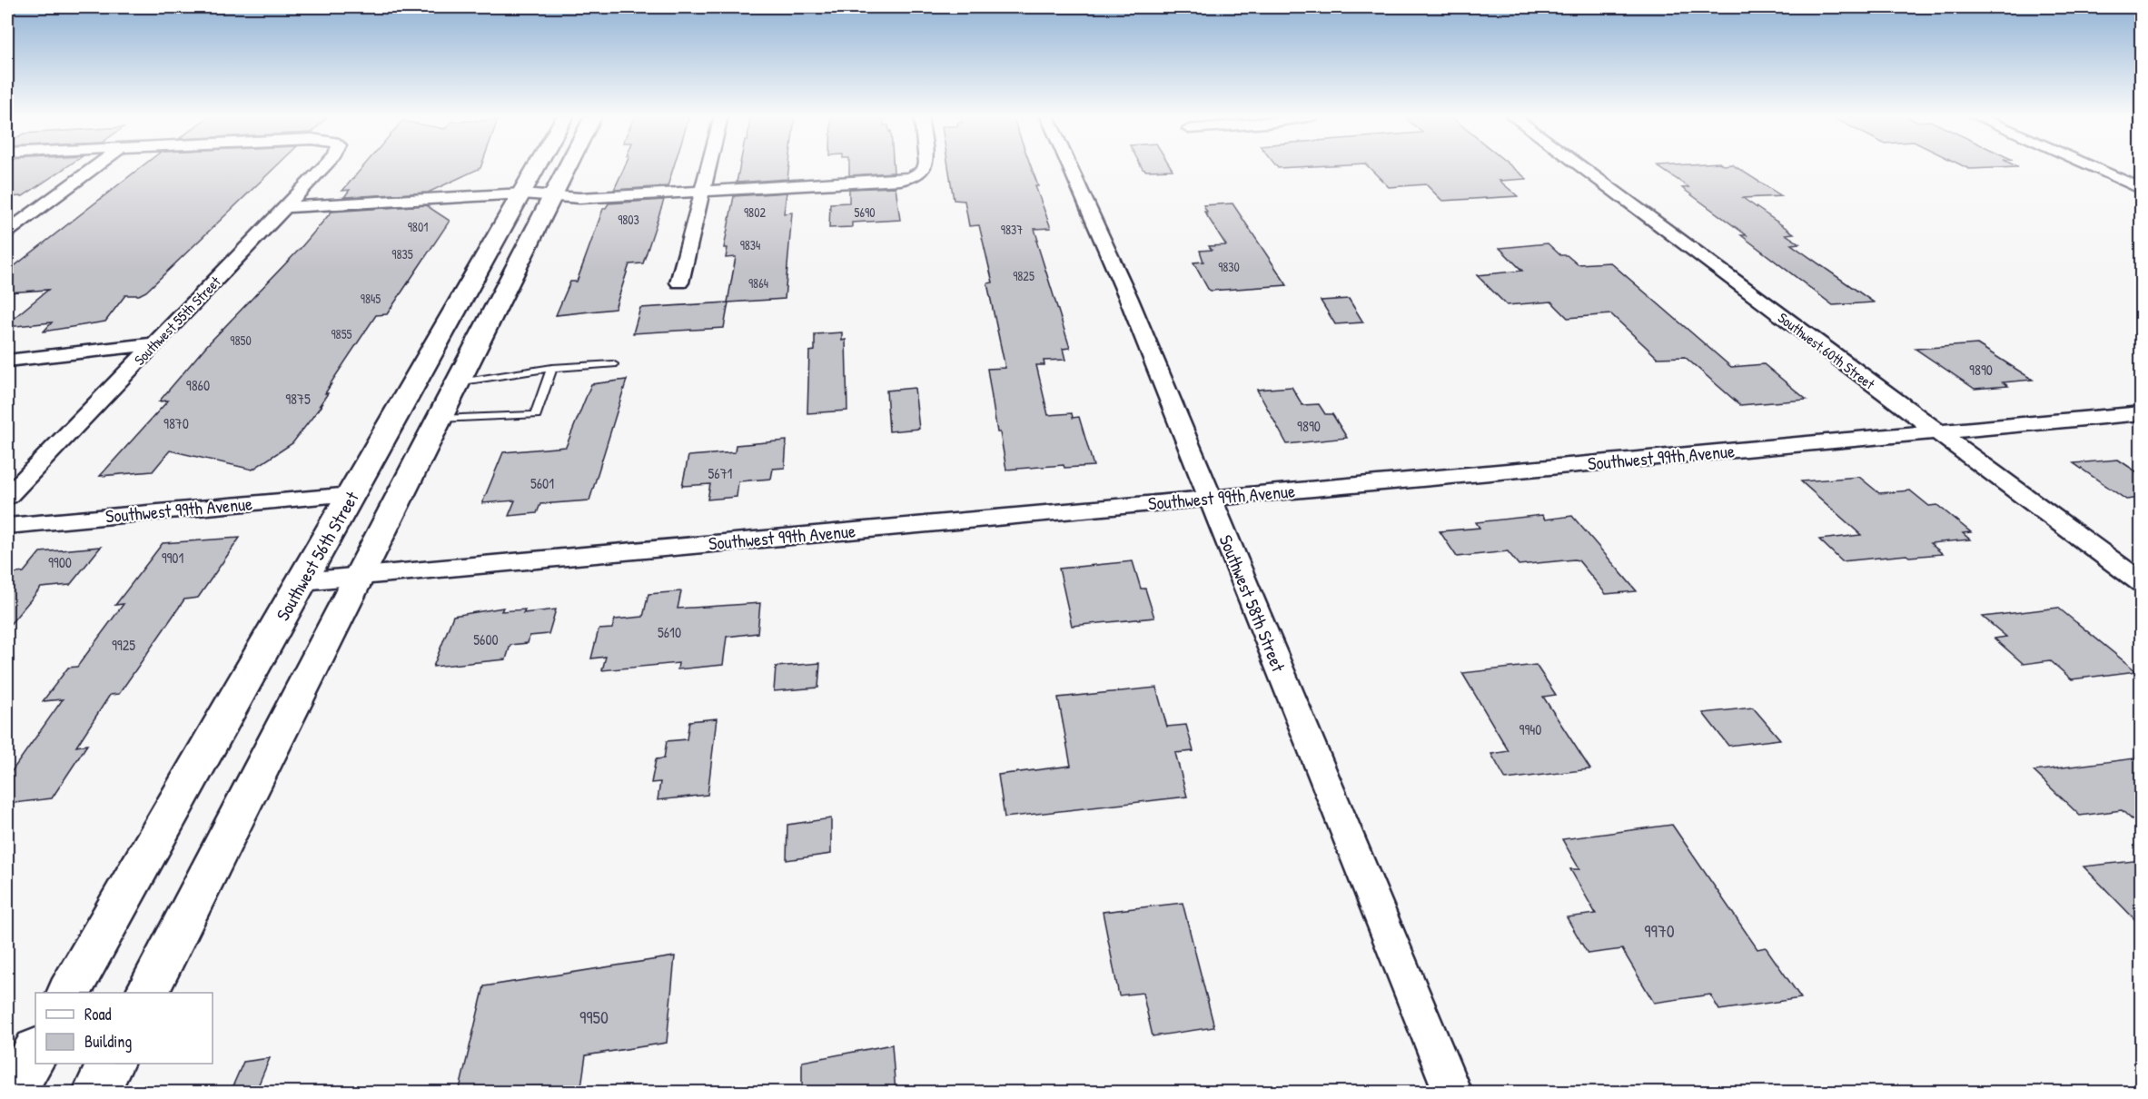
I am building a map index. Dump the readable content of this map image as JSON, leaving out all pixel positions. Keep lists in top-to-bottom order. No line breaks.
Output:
{"streets":{"main road":["Southwest 56th Street"],"street":["Southwest 55th Street","Southwest 60th Street","Southwest 99th Avenue","Southwest 58th Street"]},"crossings":[["Southwest 60th Street","Southwest 99th Avenue"],["Southwest 99th Avenue","Southwest 56th Street"],["Southwest 99th Avenue","Southwest 58th Street"]],"house_numbers":["9802","5690","9803","9801","9837","9834","9835","9830","9825","9864","9845","9855","9850","9890","9860","9875","9870","9890","5671","5601","9901","9900","5610","5600","9925","9940","9970","9950"],"legend":["Road","Building"]}
